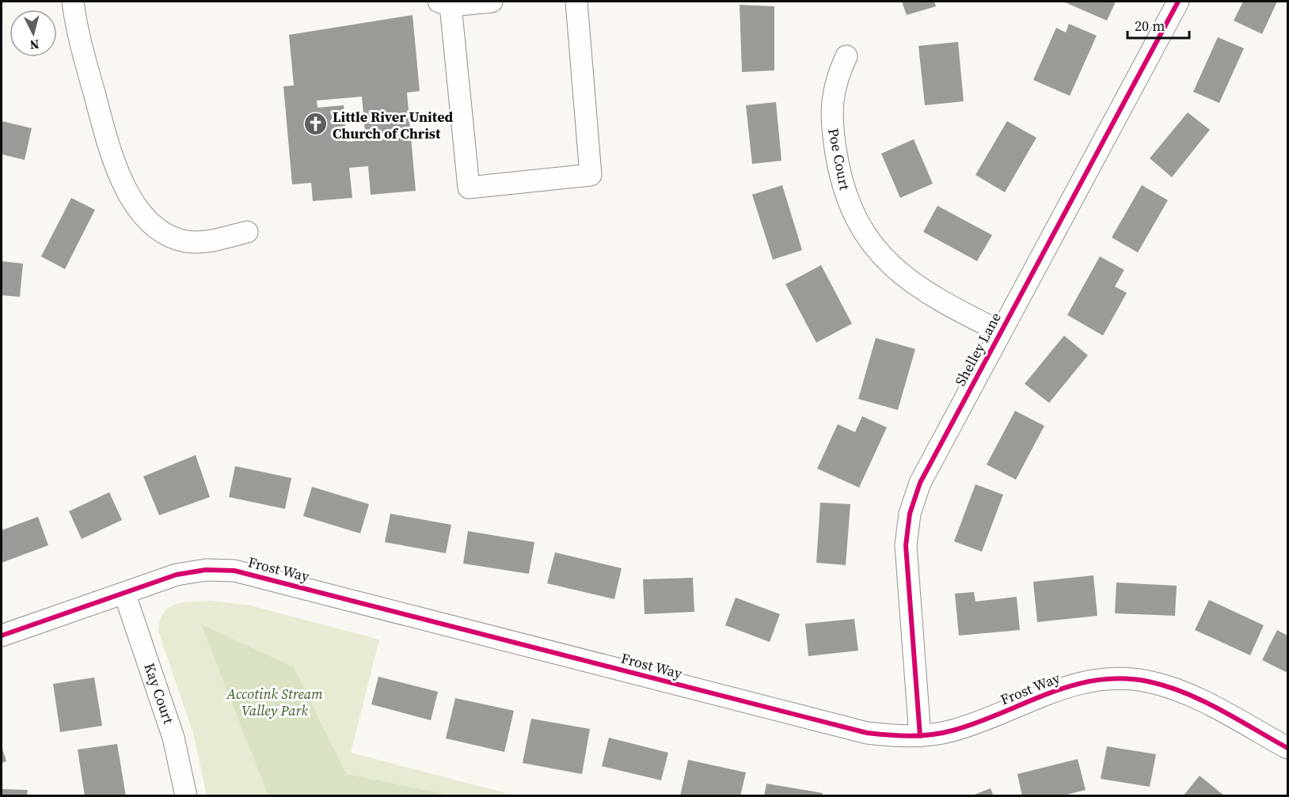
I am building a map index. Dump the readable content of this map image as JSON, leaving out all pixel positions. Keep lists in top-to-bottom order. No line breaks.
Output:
{"streets":{"street":["Poe Court","Shelley Lane","Frost Way","Kay Court"]},"crossings":[["Poe Court","Shelley Lane"],["Shelley Lane","Frost Way"],["Frost Way","Kay Court"]],"parks":["Accotink Stream Valley Park"],"places":{"church":["Little River United Church of Christ"]},"scale_bar":"20 m","north":"bottom"}
